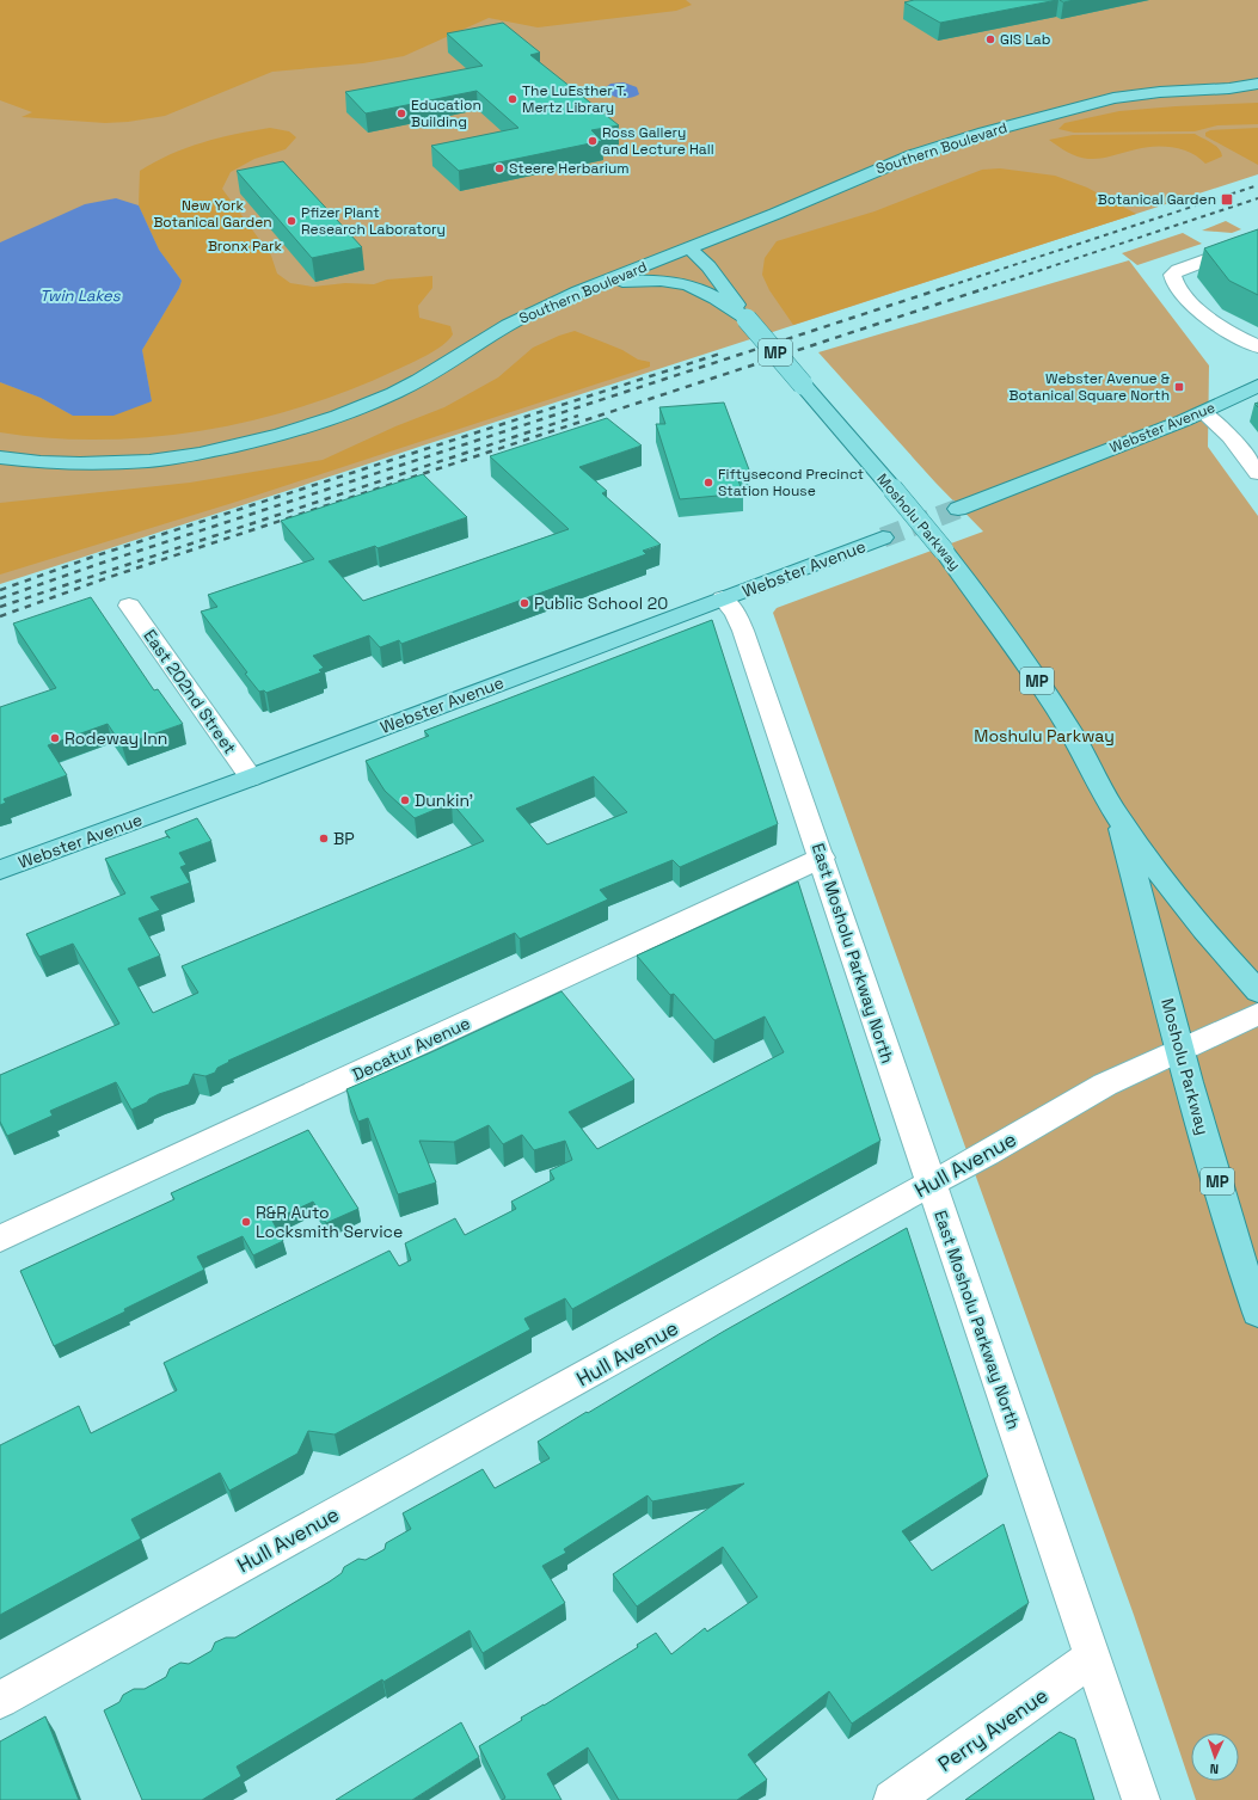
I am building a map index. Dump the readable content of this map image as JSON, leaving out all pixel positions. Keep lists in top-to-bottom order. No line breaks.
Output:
{"streets":{"main road":["Southern Boulevard","MP","Webster Avenue","Mosholu Parkway"],"street":["East 202nd Street","East Mosholu Parkway North","Decatur Avenue","Hull Avenue","Perry Avenue"]},"crossings":[["Southern Boulevard","Mosholu Parkway"],["Webster Avenue","East 202nd Street"],["Webster Avenue","East Mosholu Parkway North"],["Mosholu Parkway","Hull Avenue"],["East Mosholu Parkway North","Decatur Avenue"],["East Mosholu Parkway North","Hull Avenue"],["East Mosholu Parkway North","Perry Avenue"]],"water":["Twin Lakes"],"parks":["New York Botanical Garden","Bronx Park","Moshulu Parkway"],"places":{"other":["GIS Lab","The LuEsther T. Mertz Library","Education Building","Ross Gallery and Lecture Hall","Steere Herbarium","Pfizer Plant Research Laboratory","Fiftysecond Precinct Station House","Public School 20","Rodeway Inn","Dunkin'","BP","R&R Auto Locksmith Service"],"transit":["Botanical Garden","Webster Avenue & Botanical Square North"]},"north":"bottom"}
